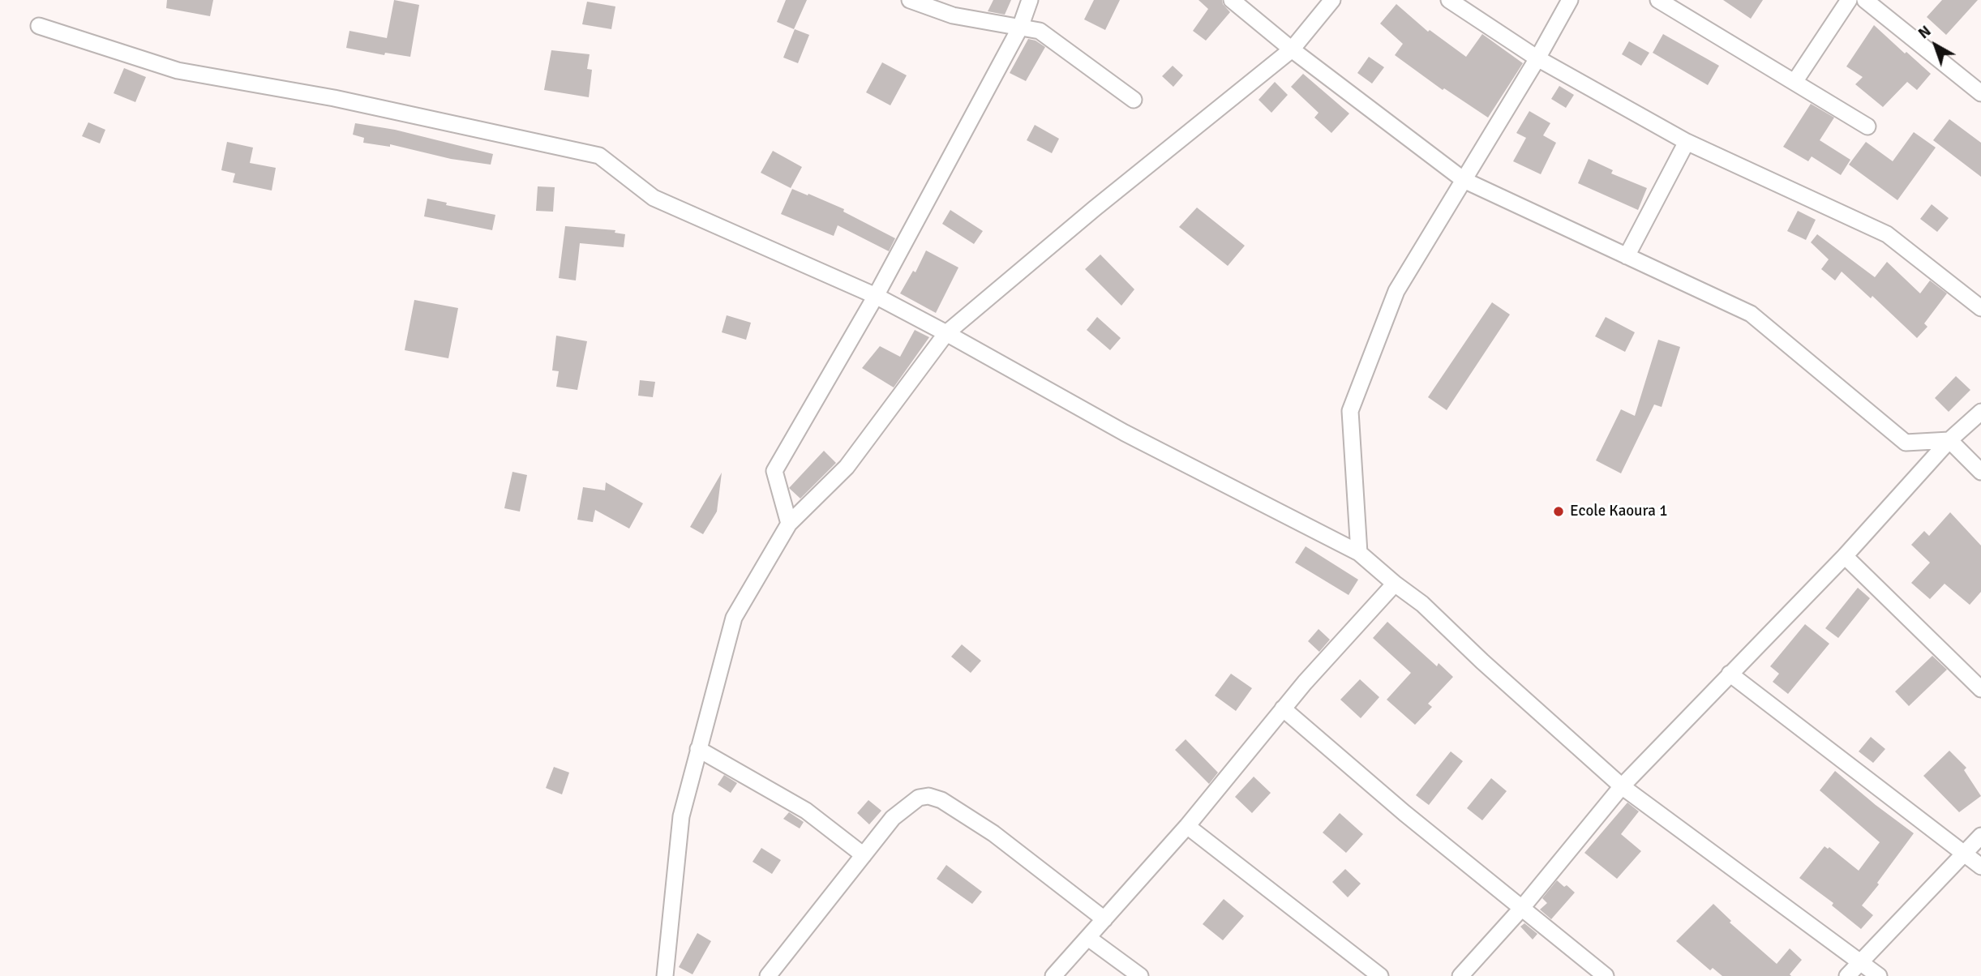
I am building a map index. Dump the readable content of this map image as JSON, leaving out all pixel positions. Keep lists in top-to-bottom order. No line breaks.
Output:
{"places":["Ecole Kaoura 1"],"north":"top left"}
